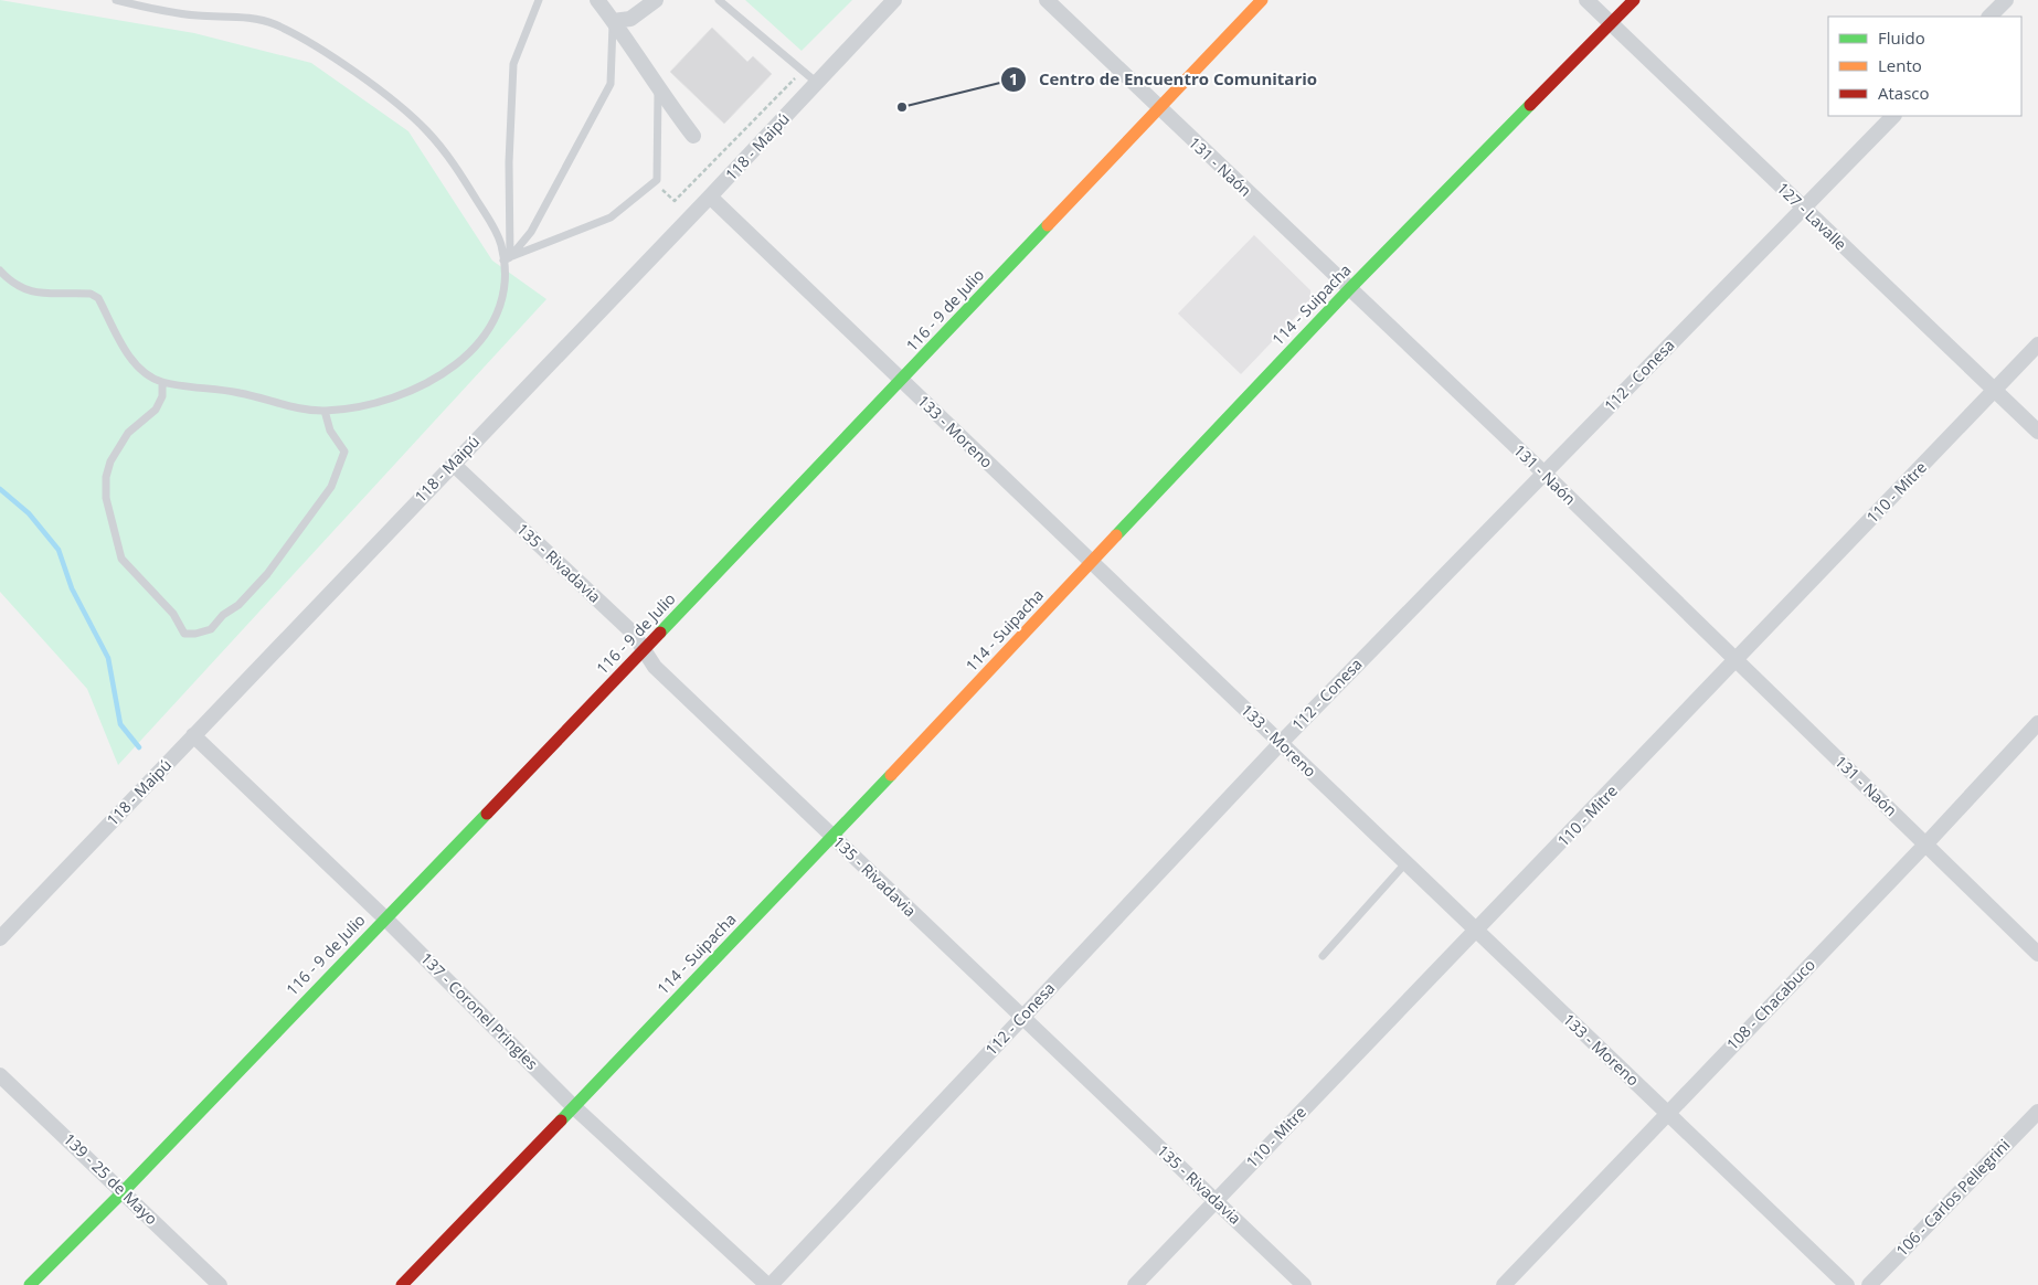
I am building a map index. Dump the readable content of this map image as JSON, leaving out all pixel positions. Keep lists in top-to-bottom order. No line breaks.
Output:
{"streets":{"street":["118 - Maipú","131 - Naón","127 - Lavalle","114 - Suipacha","116 - 9 de Julio","112 - Conesa","133 - Moreno","110 - Mitre","135 - Rivadavia","108 - Chacabuco","137 - Coronel Pringles","139 - 25 de Mayo","106 - Carlos Pellegrini"]},"crossings":[["118 - Maipú","133 - Moreno"],["118 - Maipú","135 - Rivadavia"],["118 - Maipú","137 - Coronel Pringles"],["131 - Naón","114 - Suipacha"],["131 - Naón","116 - 9 de Julio"],["131 - Naón","112 - Conesa"],["131 - Naón","110 - Mitre"],["131 - Naón","108 - Chacabuco"],["127 - Lavalle","114 - Suipacha"],["127 - Lavalle","112 - Conesa"],["127 - Lavalle","110 - Mitre"],["114 - Suipacha","133 - Moreno"],["114 - Suipacha","135 - Rivadavia"],["114 - Suipacha","137 - Coronel Pringles"],["116 - 9 de Julio","133 - Moreno"],["116 - 9 de Julio","135 - Rivadavia"],["116 - 9 de Julio","137 - Coronel Pringles"],["116 - 9 de Julio","139 - 25 de Mayo"],["112 - Conesa","133 - Moreno"],["112 - Conesa","135 - Rivadavia"],["112 - Conesa","137 - Coronel Pringles"],["133 - Moreno","110 - Mitre"],["133 - Moreno","108 - Chacabuco"],["110 - Mitre","135 - Rivadavia"]],"places":["Centro de Encuentro Comunitario"],"legend":["Fluido","Lento","Atasco"]}
